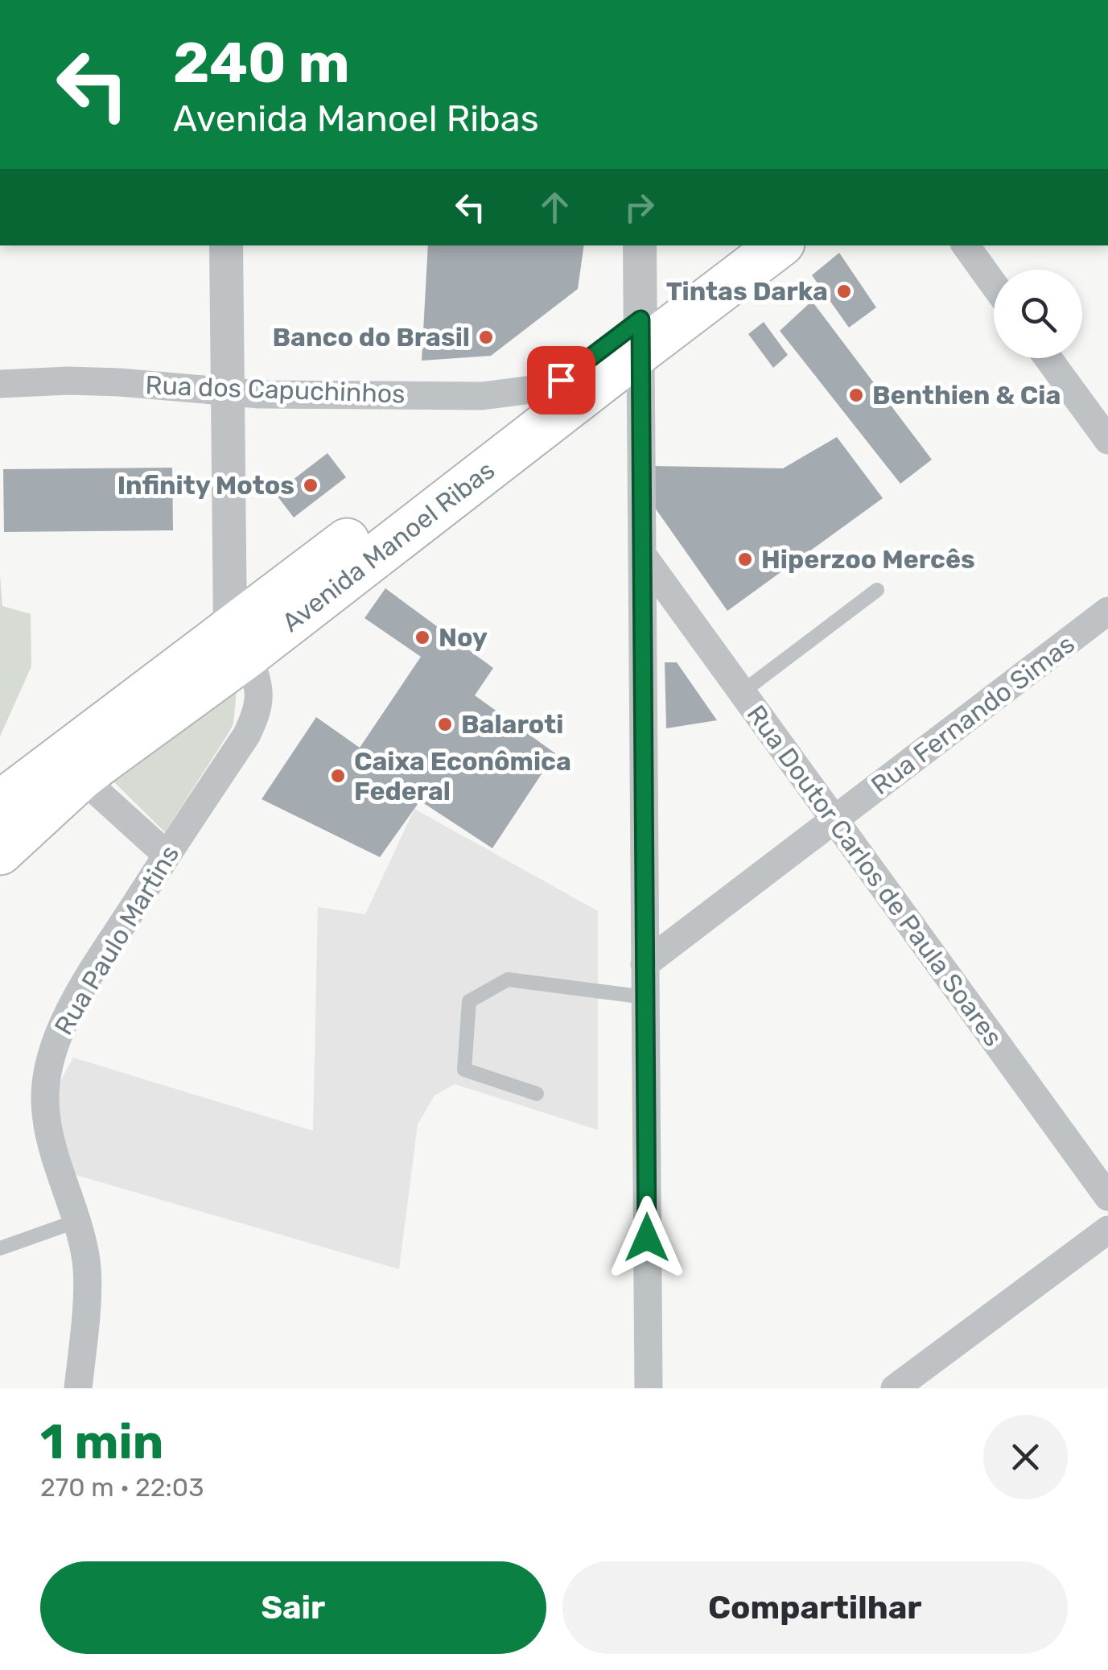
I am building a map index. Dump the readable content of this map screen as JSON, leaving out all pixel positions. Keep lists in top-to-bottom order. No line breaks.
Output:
{"streets":{"main road":["Avenida Manoel Ribas"],"street":["Rua dos Capuchinhos","Rua Fernando Simas","Rua Doutor Carlos de Paula Soares","Rua Paulo Martins"]},"crossings":[["Rua dos Capuchinhos","Avenida Manoel Ribas"],["Avenida Manoel Ribas","Rua Paulo Martins"],["Rua Fernando Simas","Rua Doutor Carlos de Paula Soares"]],"places":["Tintas Darka","Banco do Brasil","Benthien & Cia","Infinity Motos","Hiperzoo Mercês","Noy","Balaroti","Caixa Econômica Federal"],"page":{"turn":["240 m","Avenida Manoel Ribas"],"heading":["1 min","270 m · 22:03"],"buttons":["Sair","Compartilhar"]}}
